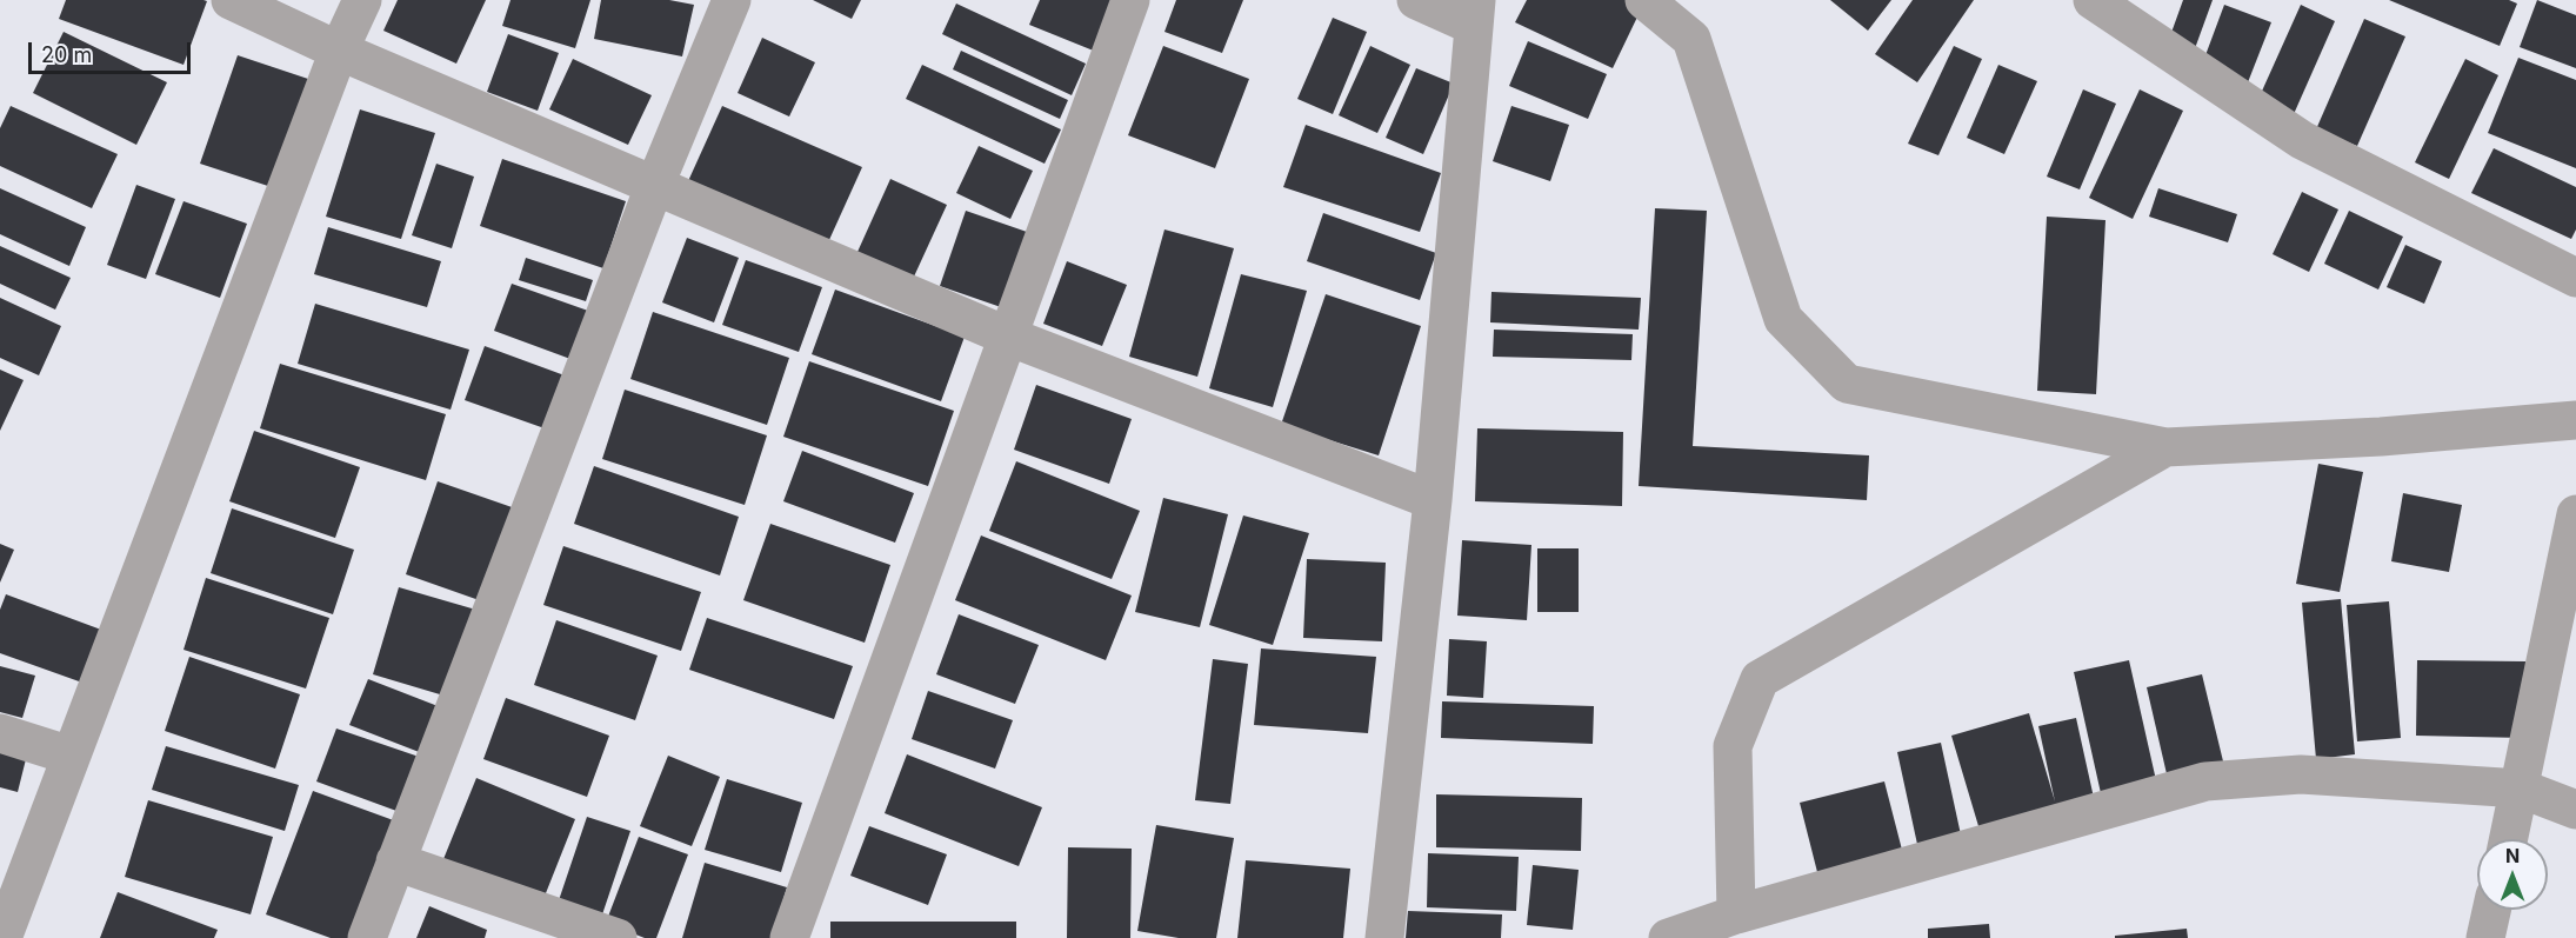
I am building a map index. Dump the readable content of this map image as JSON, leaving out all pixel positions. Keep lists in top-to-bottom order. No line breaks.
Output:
{"scale_bar":"20 m","north":"top"}
